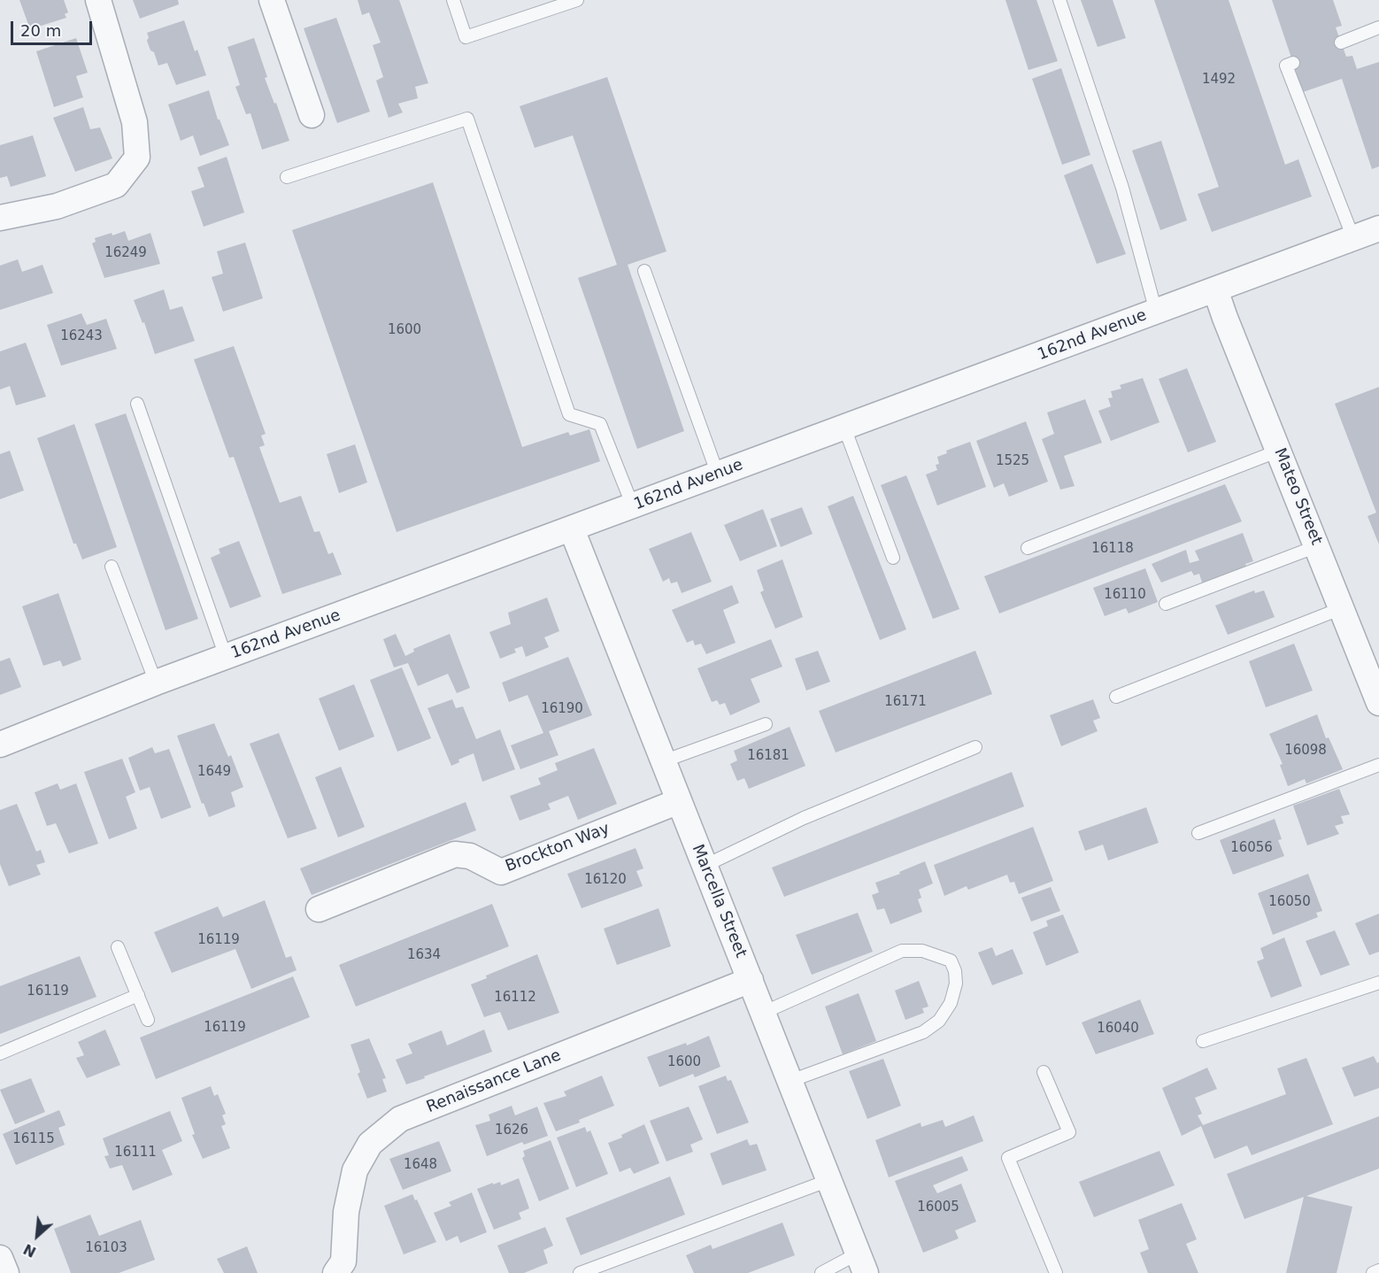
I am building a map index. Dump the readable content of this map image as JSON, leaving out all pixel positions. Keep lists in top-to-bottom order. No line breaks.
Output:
{"streets":{"street":["162nd Avenue","Mateo Street","Brockton Way","Marcella Street","Renaissance Lane"]},"crossings":[["162nd Avenue","Mateo Street"],["162nd Avenue","Marcella Street"],["Brockton Way","Marcella Street"],["Marcella Street","Renaissance Lane"]],"house_numbers":["1492","16249","1600","16243","1525","16118","16110","16171","16190","16098","16181","1649","16056","16120","16050","16119","1634","16119","16112","16119","16040","1600","1626","16115","16111","1648","16005","16103"],"scale_bar":"20 m","north":"bottom left"}
